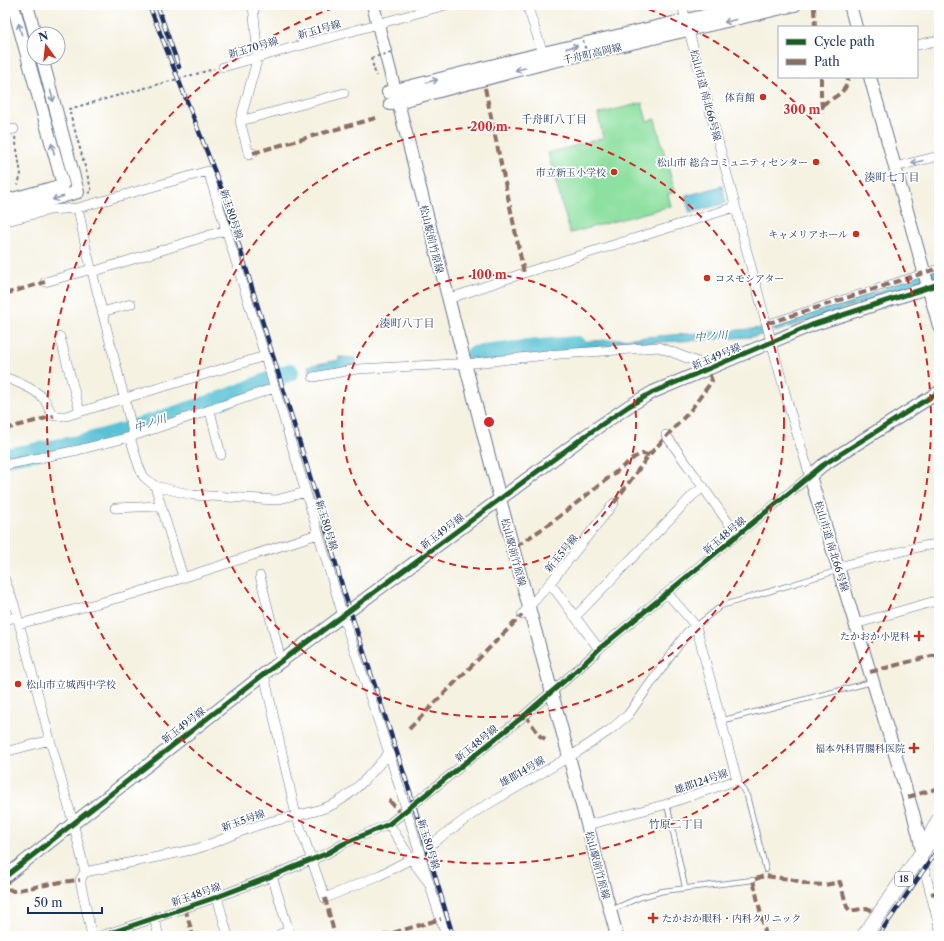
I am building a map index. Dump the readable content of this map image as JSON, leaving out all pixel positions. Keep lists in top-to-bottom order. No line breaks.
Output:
{"streets":{"main road":["18"],"street":["新玉1号線","新玉70号線","千舟町高岡線","松山市道 南北66号線","新玉80号線","松山駅前竹原線","新玉49号線","新玉48号線","新玉5号線","雄郡14号線","雄郡124号線"]},"crossings":[["新玉1号線","新玉70号線"],["新玉1号線","松山駅前竹原線"],["千舟町高岡線","松山市道 南北66号線"],["千舟町高岡線","松山駅前竹原線"],["松山市道 南北66号線","新玉49号線"],["松山市道 南北66号線","新玉48号線"],["松山市道 南北66号線","18"],["新玉80号線","新玉49号線"],["新玉80号線","新玉48号線"],["新玉80号線","新玉5号線"],["新玉80号線","雄郡14号線"],["松山駅前竹原線","新玉49号線"],["松山駅前竹原線","新玉48号線"],["松山駅前竹原線","新玉5号線"],["松山駅前竹原線","雄郡14号線"],["松山駅前竹原線","雄郡124号線"],["新玉48号線","雄郡14号線"],["雄郡14号線","雄郡124号線"]],"districts":["千舟町八丁目","湊町七丁目","湊町八丁目","竹原二丁目"],"water":["中ノ川"],"places":{"other":["体育館","松山市 総合コミュニティセンター","市立新玉小学校","キャメリアホール","コスモシアター","松山市立城西中学校"],"health":["たかおか小児科","福本外科胃腸科医院","たかおか眼科・内科クリニック"]},"legend":["Cycle path","Path"],"scale_bar":"50 m","north":"top","rings":["300 m","200 m","100 m"]}
